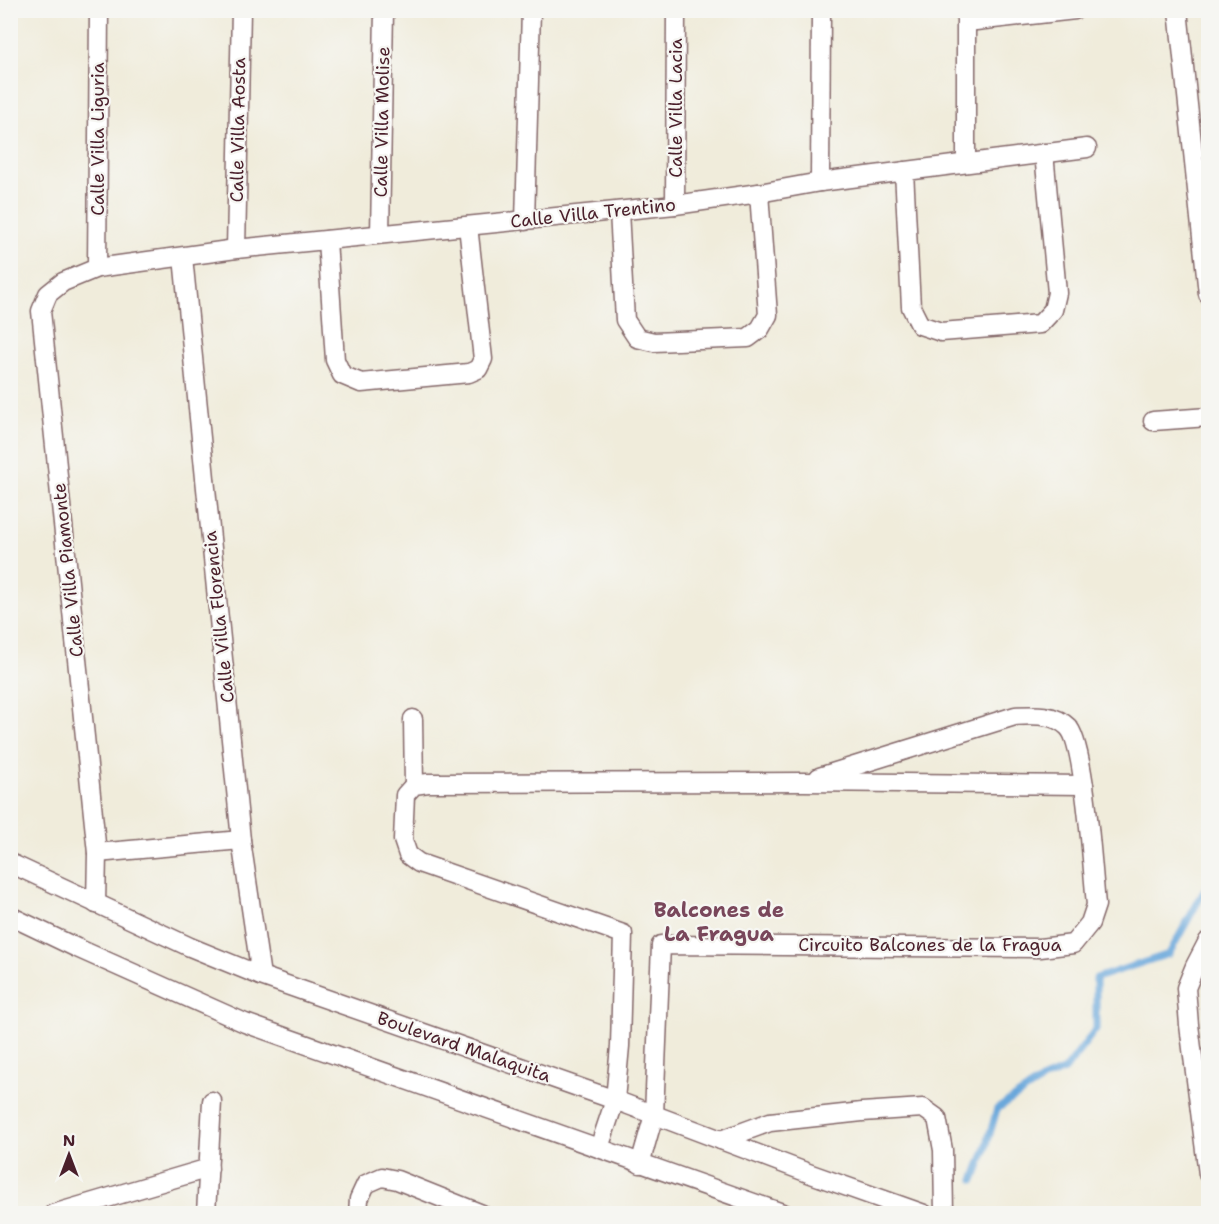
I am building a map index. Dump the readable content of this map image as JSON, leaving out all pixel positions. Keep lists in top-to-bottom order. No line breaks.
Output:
{"streets":{"street":["Calle Villa Lacia","Calle Villa Molise","Calle Villa Aosta","Calle Villa Liguria","Calle Villa Trentino","Calle Villa Piamonte","Calle Villa Florencia","Circuito Balcones de la Fragua","Boulevard Malaquita"]},"crossings":[["Calle Villa Lacia","Calle Villa Trentino"],["Calle Villa Molise","Calle Villa Trentino"],["Calle Villa Aosta","Calle Villa Trentino"],["Calle Villa Liguria","Calle Villa Trentino"],["Calle Villa Liguria","Calle Villa Piamonte"],["Calle Villa Trentino","Calle Villa Piamonte"],["Calle Villa Trentino","Calle Villa Florencia"],["Calle Villa Piamonte","Boulevard Malaquita"],["Calle Villa Florencia","Boulevard Malaquita"],["Circuito Balcones de la Fragua","Boulevard Malaquita"]],"districts":["Balcones de La Fragua"],"north":"top"}
